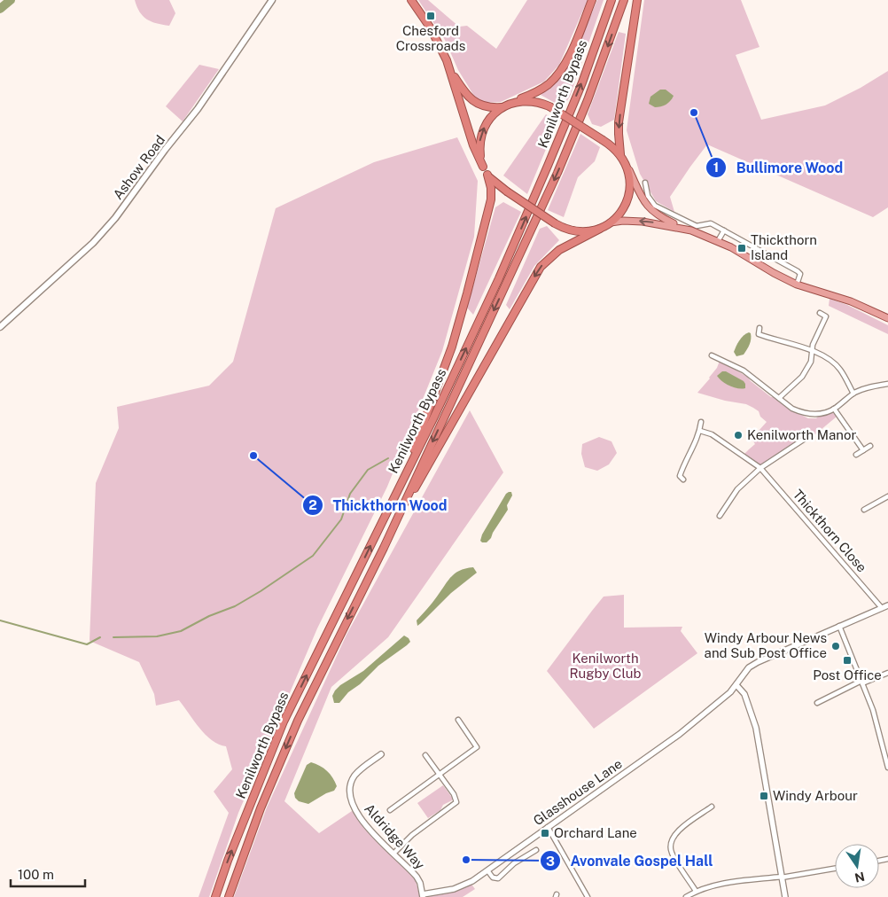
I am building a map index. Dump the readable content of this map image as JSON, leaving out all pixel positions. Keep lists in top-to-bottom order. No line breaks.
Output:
{"streets":{"highway":["Kenilworth Bypass"],"main road":["Ashow Road"],"street":["Thickthorn Close","Glasshouse Lane","Aldridge Way"]},"crossings":[["Thickthorn Close","Glasshouse Lane"],["Glasshouse Lane","Aldridge Way"]],"parks":["Kenilworth Rugby Club"],"places":{"transit":["Chesford Crossroads","Thickthorn Island","Post Office","Windy Arbour","Orchard Lane"],"other":["Bullimore Wood","Kenilworth Manor","Thickthorn Wood","Windy Arbour News and Sub Post Office","Avonvale Gospel Hall"]},"scale_bar":"100 m","north":"bottom"}
